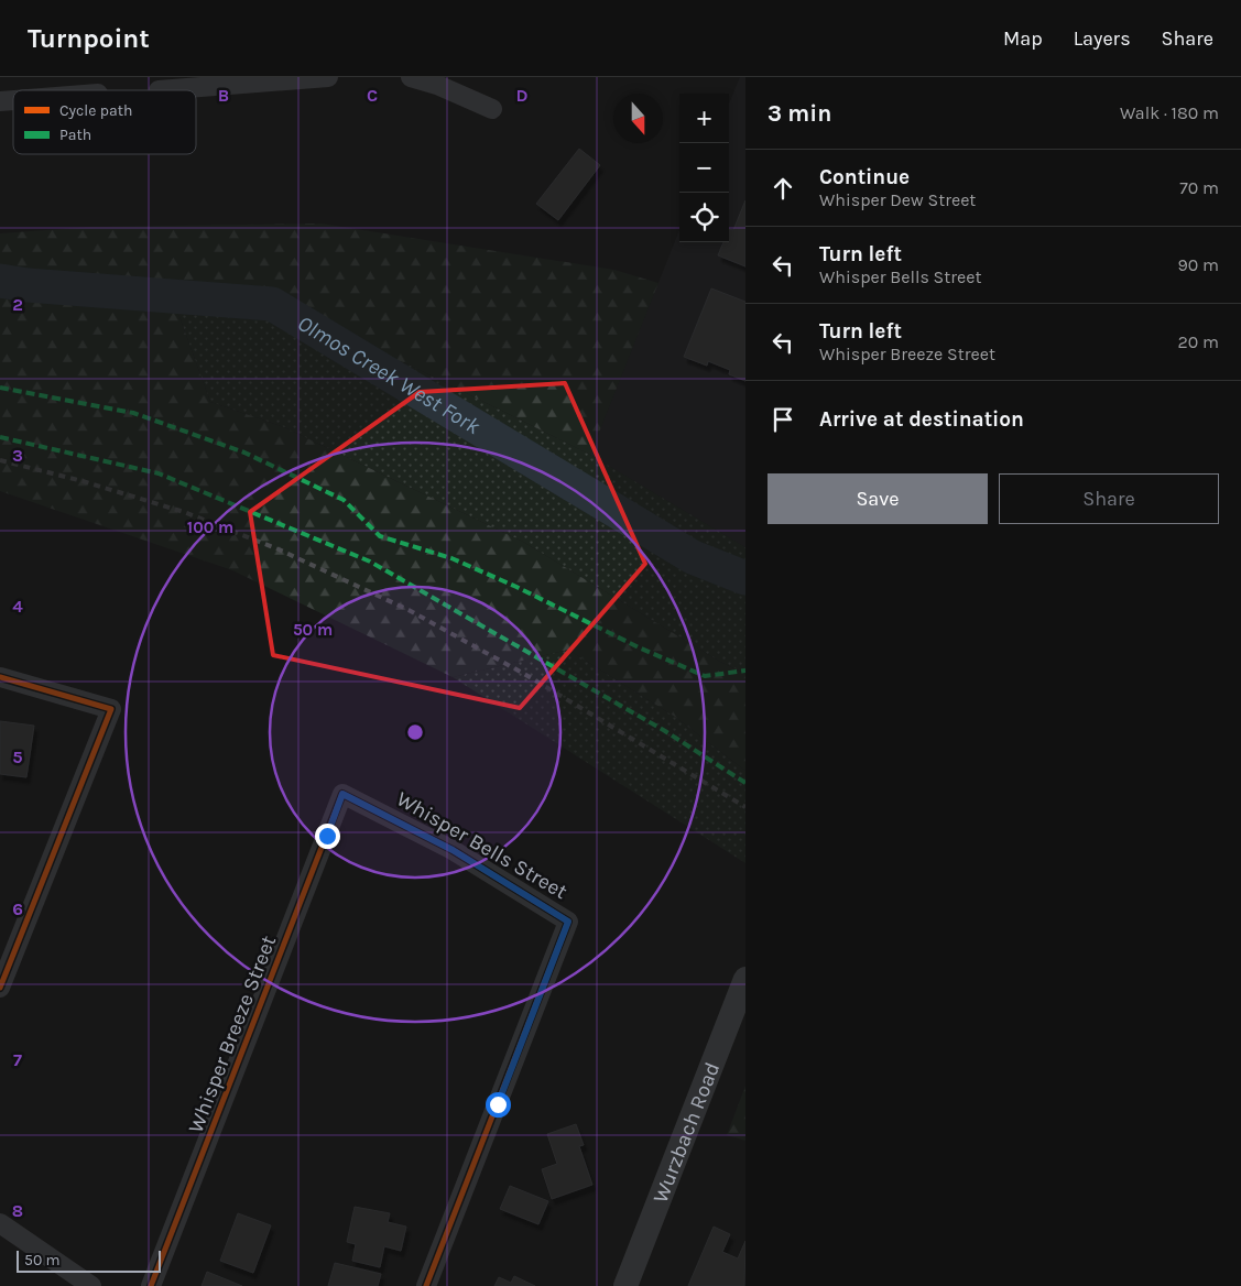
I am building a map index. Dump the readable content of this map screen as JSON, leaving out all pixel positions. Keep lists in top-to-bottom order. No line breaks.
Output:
{"streets":{"main road":["Wurzbach Road"],"street":["Whisper Bells Street","Whisper Breeze Street"]},"crossings":[["Whisper Bells Street","Whisper Breeze Street"]],"water":["Olmos Creek West Fork"],"legend":["Cycle path","Path"],"scale_bar":"50 m","north":"bottom","page":{"header":"Turnpoint","nav":["Map","Layers","Share"],"heading":["3 min","Walk · 180 m"],"map_buttons":["+","−"],"list":[["Continue","Whisper Dew Street","70 m"],["Turn left","Whisper Bells Street","90 m"],["Turn left","Whisper Breeze Street","20 m"],"Arrive at destination"],"buttons":["Save","Share"],"scale":"50 m"},"grid":{"columns":["B","C","D"],"rows":["2","3","4","5","6","7","8"]},"rings":["100 m","50 m"]}
